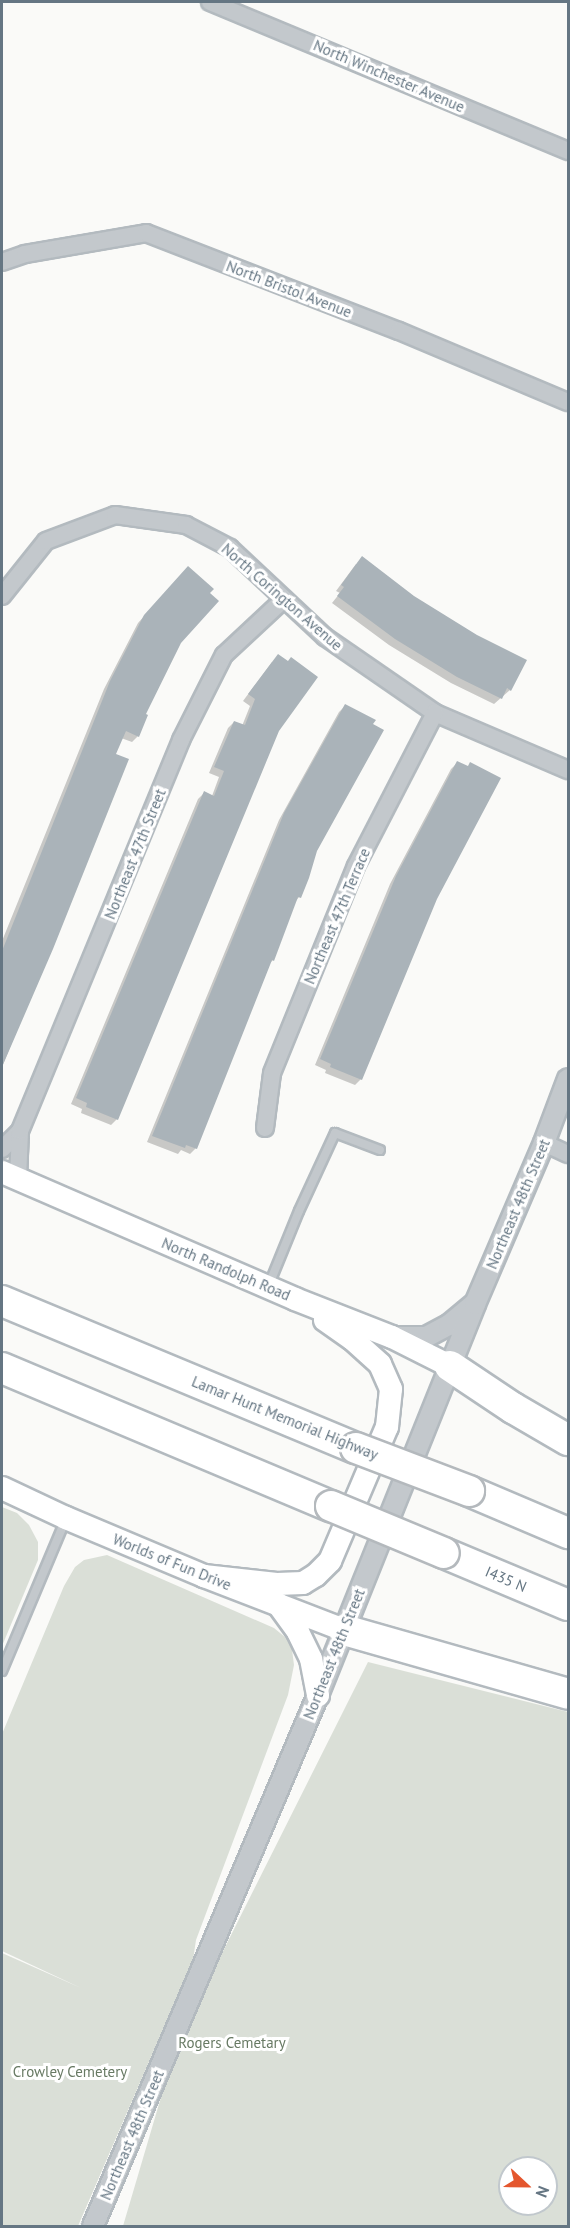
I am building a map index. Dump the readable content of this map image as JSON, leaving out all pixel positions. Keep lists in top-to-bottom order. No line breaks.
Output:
{"streets":{"highway":["Lamar Hunt Memorial Highway","I435 N"],"main road":["North Randolph Road","Worlds of Fun Drive"],"street":["North Winchester Avenue","North Bristol Avenue","North Corington Avenue","Northeast 47th Street","Northeast 47th Terrace","Northeast 48th Street"]},"crossings":[["North Corington Avenue","Northeast 47th Street"],["North Corington Avenue","Northeast 47th Terrace"],["Northeast 47th Street","North Randolph Road"],["Northeast 48th Street","North Randolph Road"],["Northeast 48th Street","Worlds of Fun Drive"]],"parks":["Rogers Cemetary","Crowley Cemetery"],"north":"right"}
